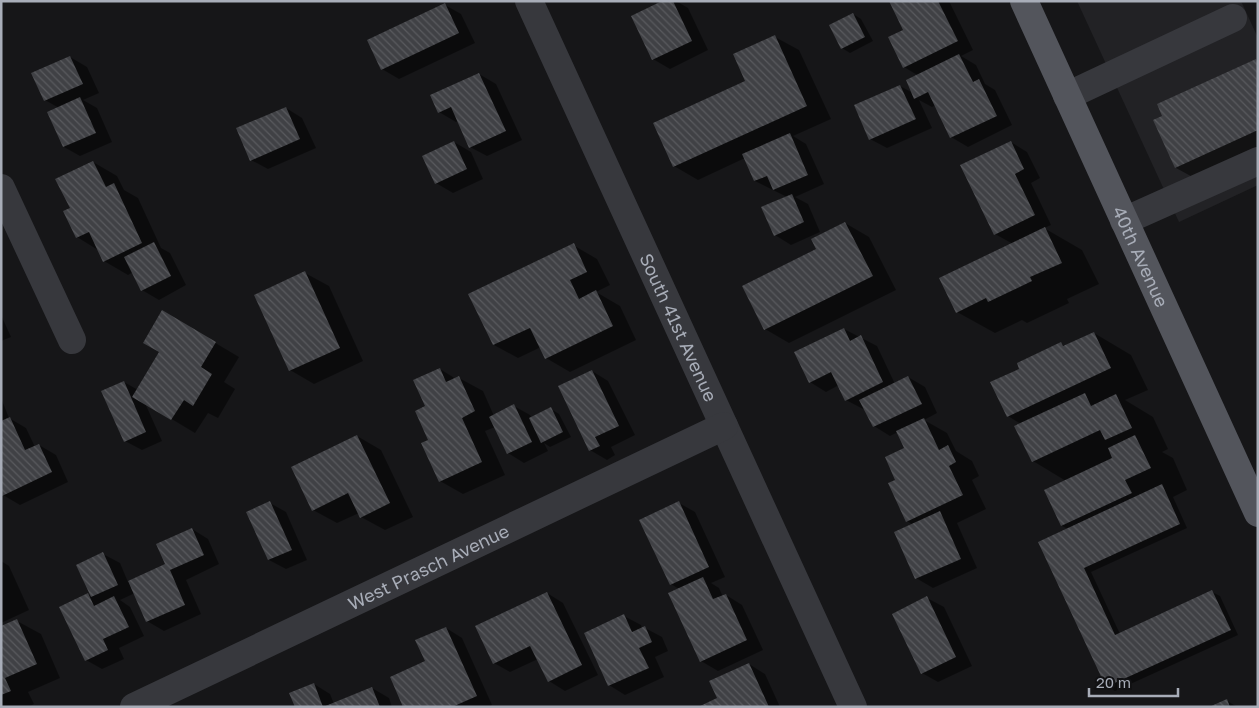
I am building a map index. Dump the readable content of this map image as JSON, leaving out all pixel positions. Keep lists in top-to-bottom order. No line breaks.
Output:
{"streets":{"main road":["40th Avenue"],"street":["South 41st Avenue","West Prasch Avenue"]},"crossings":[["South 41st Avenue","West Prasch Avenue"]],"scale_bar":"20 m"}
